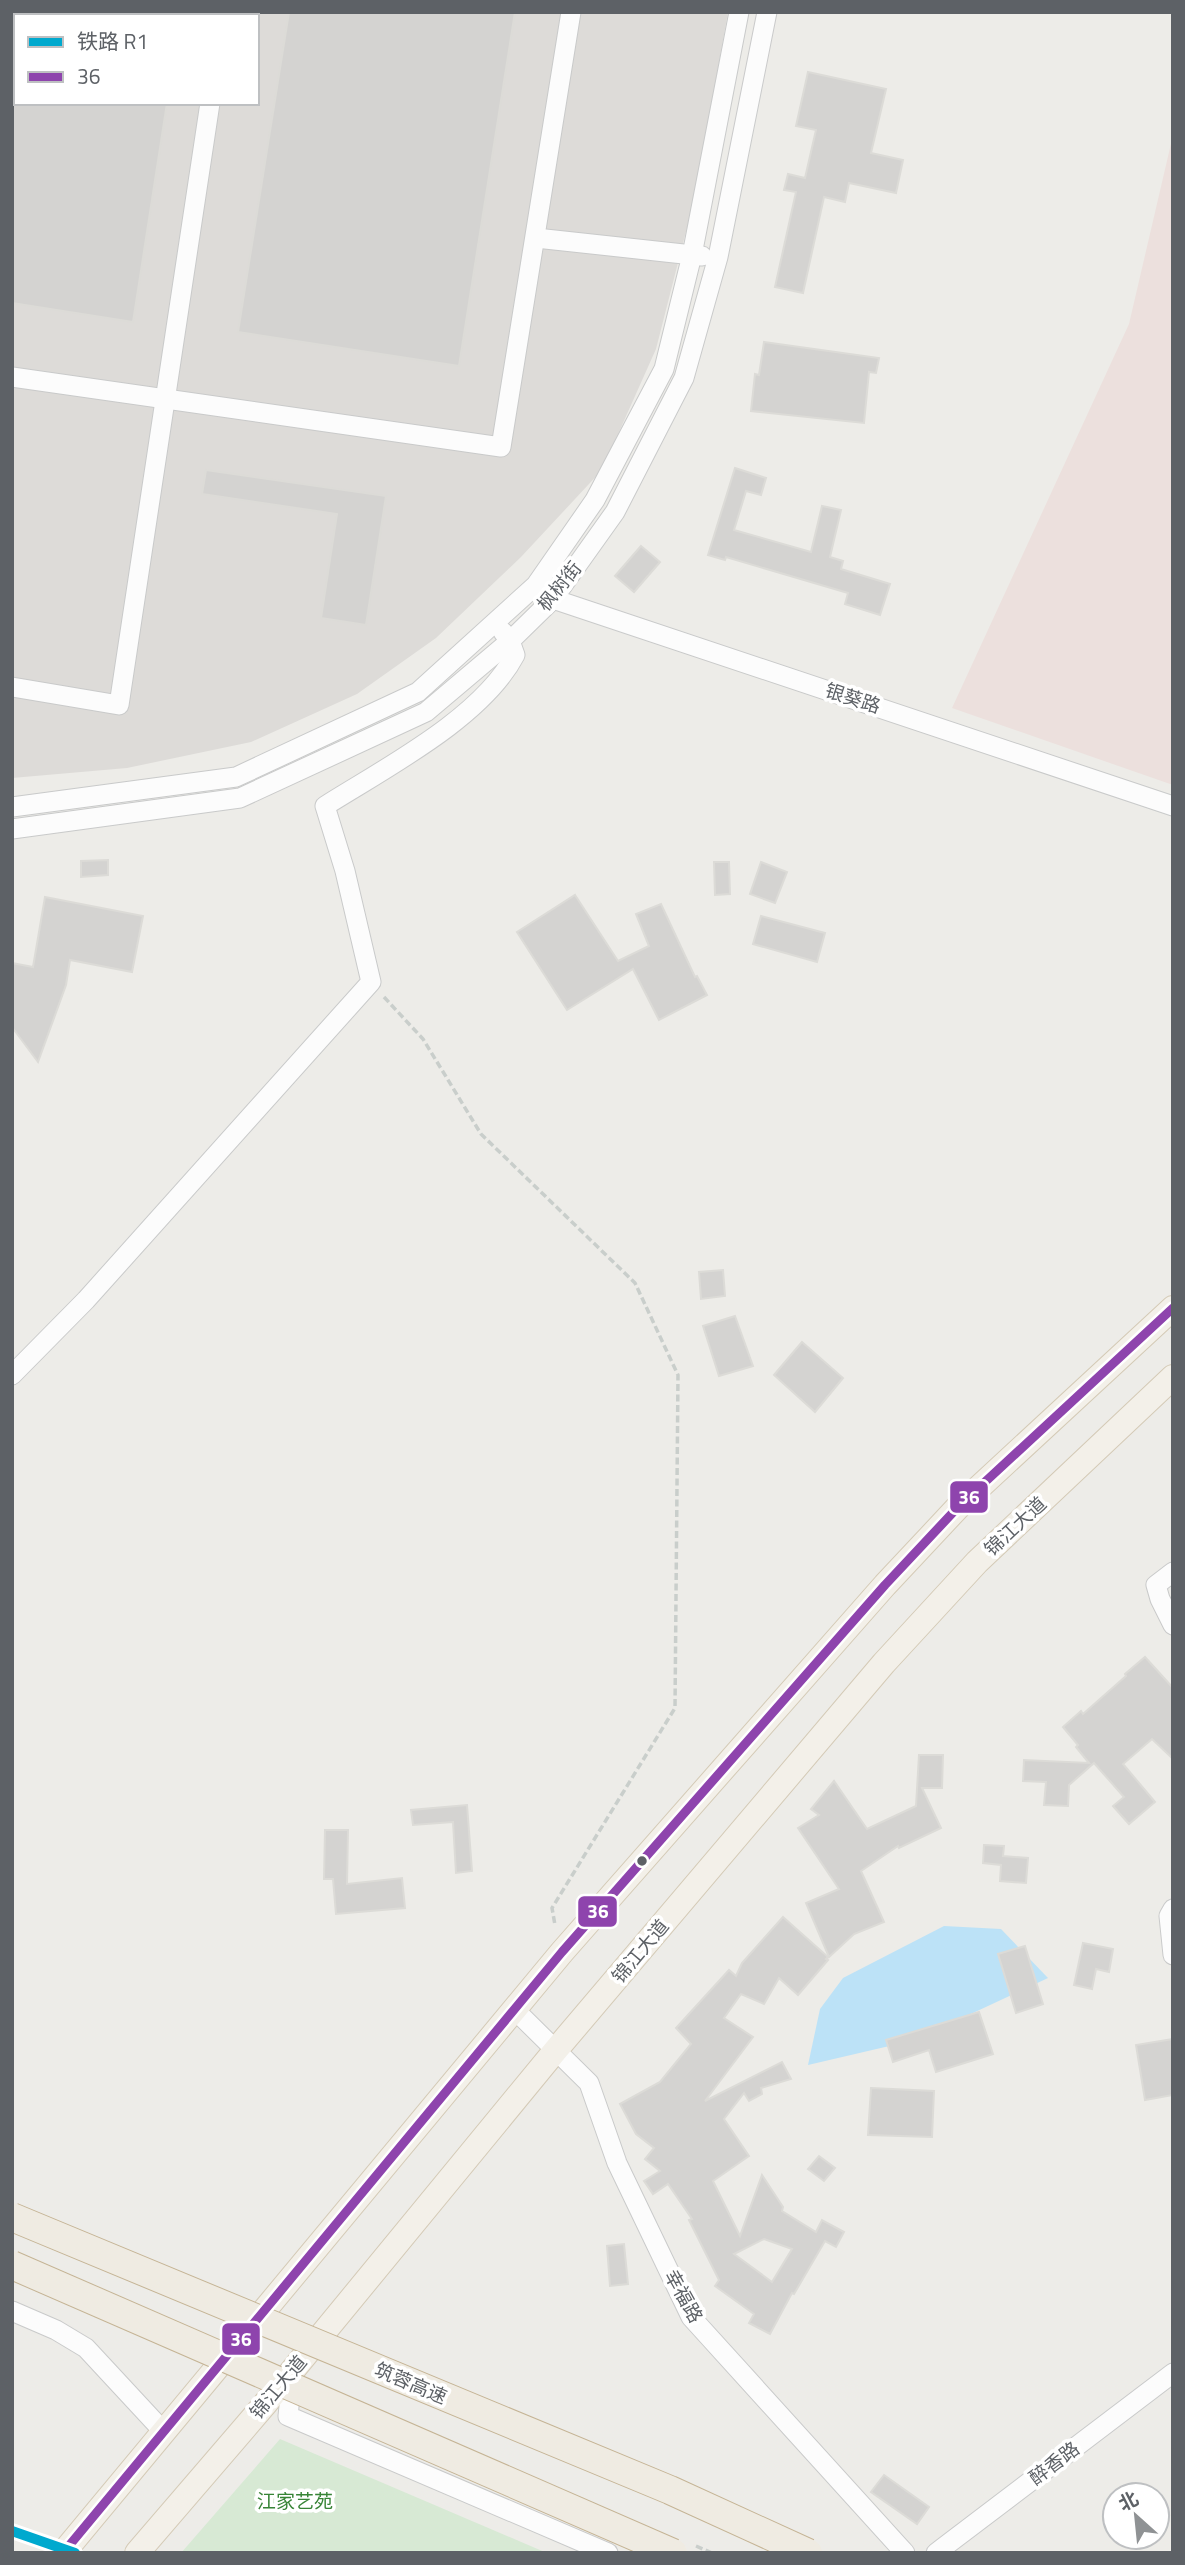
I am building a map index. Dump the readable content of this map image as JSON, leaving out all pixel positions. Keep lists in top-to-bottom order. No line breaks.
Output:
{"streets":{"highway":["筑蓉高速"],"main road":["锦江大道"],"street":["枫树街","银葵路","幸福路","醉香路"]},"crossings":[["枫树街","银葵路"],["锦江大道","幸福路"]],"parks":["江家艺苑"],"lines":["transit line 36","rail line R1"],"legend":["铁路 R1","36"],"north":"top left"}
